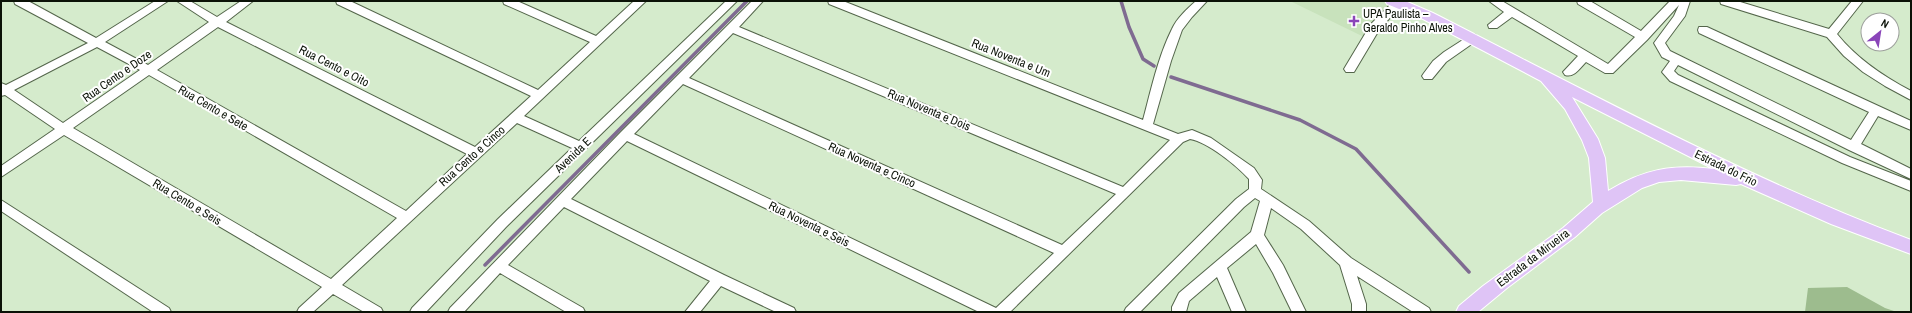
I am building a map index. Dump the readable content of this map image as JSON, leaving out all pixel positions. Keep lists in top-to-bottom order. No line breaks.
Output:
{"streets":{"main road":["Estrada do Frio","Estrada da Mirueira"],"street":["Rua Noventa e Um","Rua Cento e Oito","Rua Cento e Doze","Rua Cento e Sete","Rua Noventa e Dois","Avenida E","Rua Cento e Cinco","Rua Noventa e Cinco","Rua Cento e Seis","Rua Noventa e Seis"]},"crossings":[["Rua Cento e Oito","Rua Cento e Doze"],["Rua Cento e Oito","Rua Cento e Cinco"],["Rua Cento e Doze","Rua Cento e Sete"],["Rua Cento e Doze","Rua Cento e Seis"],["Rua Cento e Sete","Rua Cento e Cinco"],["Rua Noventa e Dois","Avenida E"],["Avenida E","Rua Noventa e Cinco"],["Avenida E","Rua Noventa e Seis"],["Rua Cento e Cinco","Rua Cento e Seis"],["Estrada do Frio","Estrada da Mirueira"]],"places":{"health":["UPA Paulista – Geraldo Pinho Alves"]},"north":"top right"}
